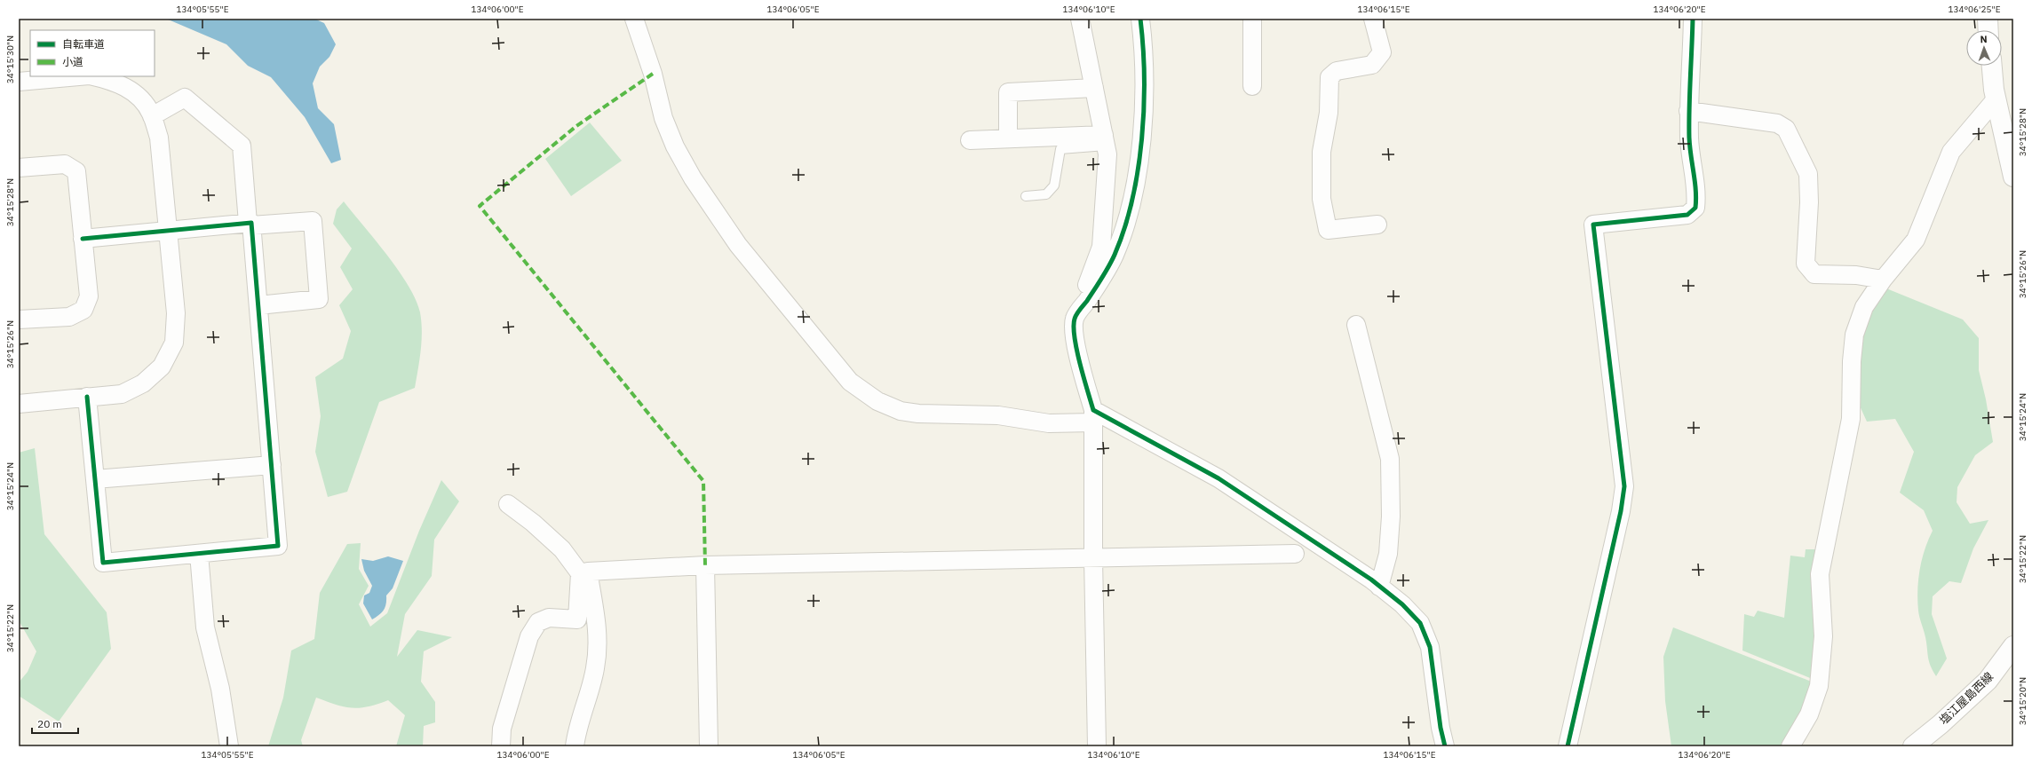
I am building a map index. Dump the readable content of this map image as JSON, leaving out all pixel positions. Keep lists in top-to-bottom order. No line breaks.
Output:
{"streets":{"main road":["塩江屋島西線"]},"legend":["自転車道","小道"],"scale_bar":"20 m","north":"top","coordinates":["134°05'55\"E","134°06'00\"E","134°06'05\"E","134°06'10\"E","134°06'15\"E","134°06'20\"E","134°06'25\"E","34°15'30\"N","34°15'28\"N","34°15'26\"N","34°15'24\"N","34°15'22\"N","34°15'20\"N"]}
